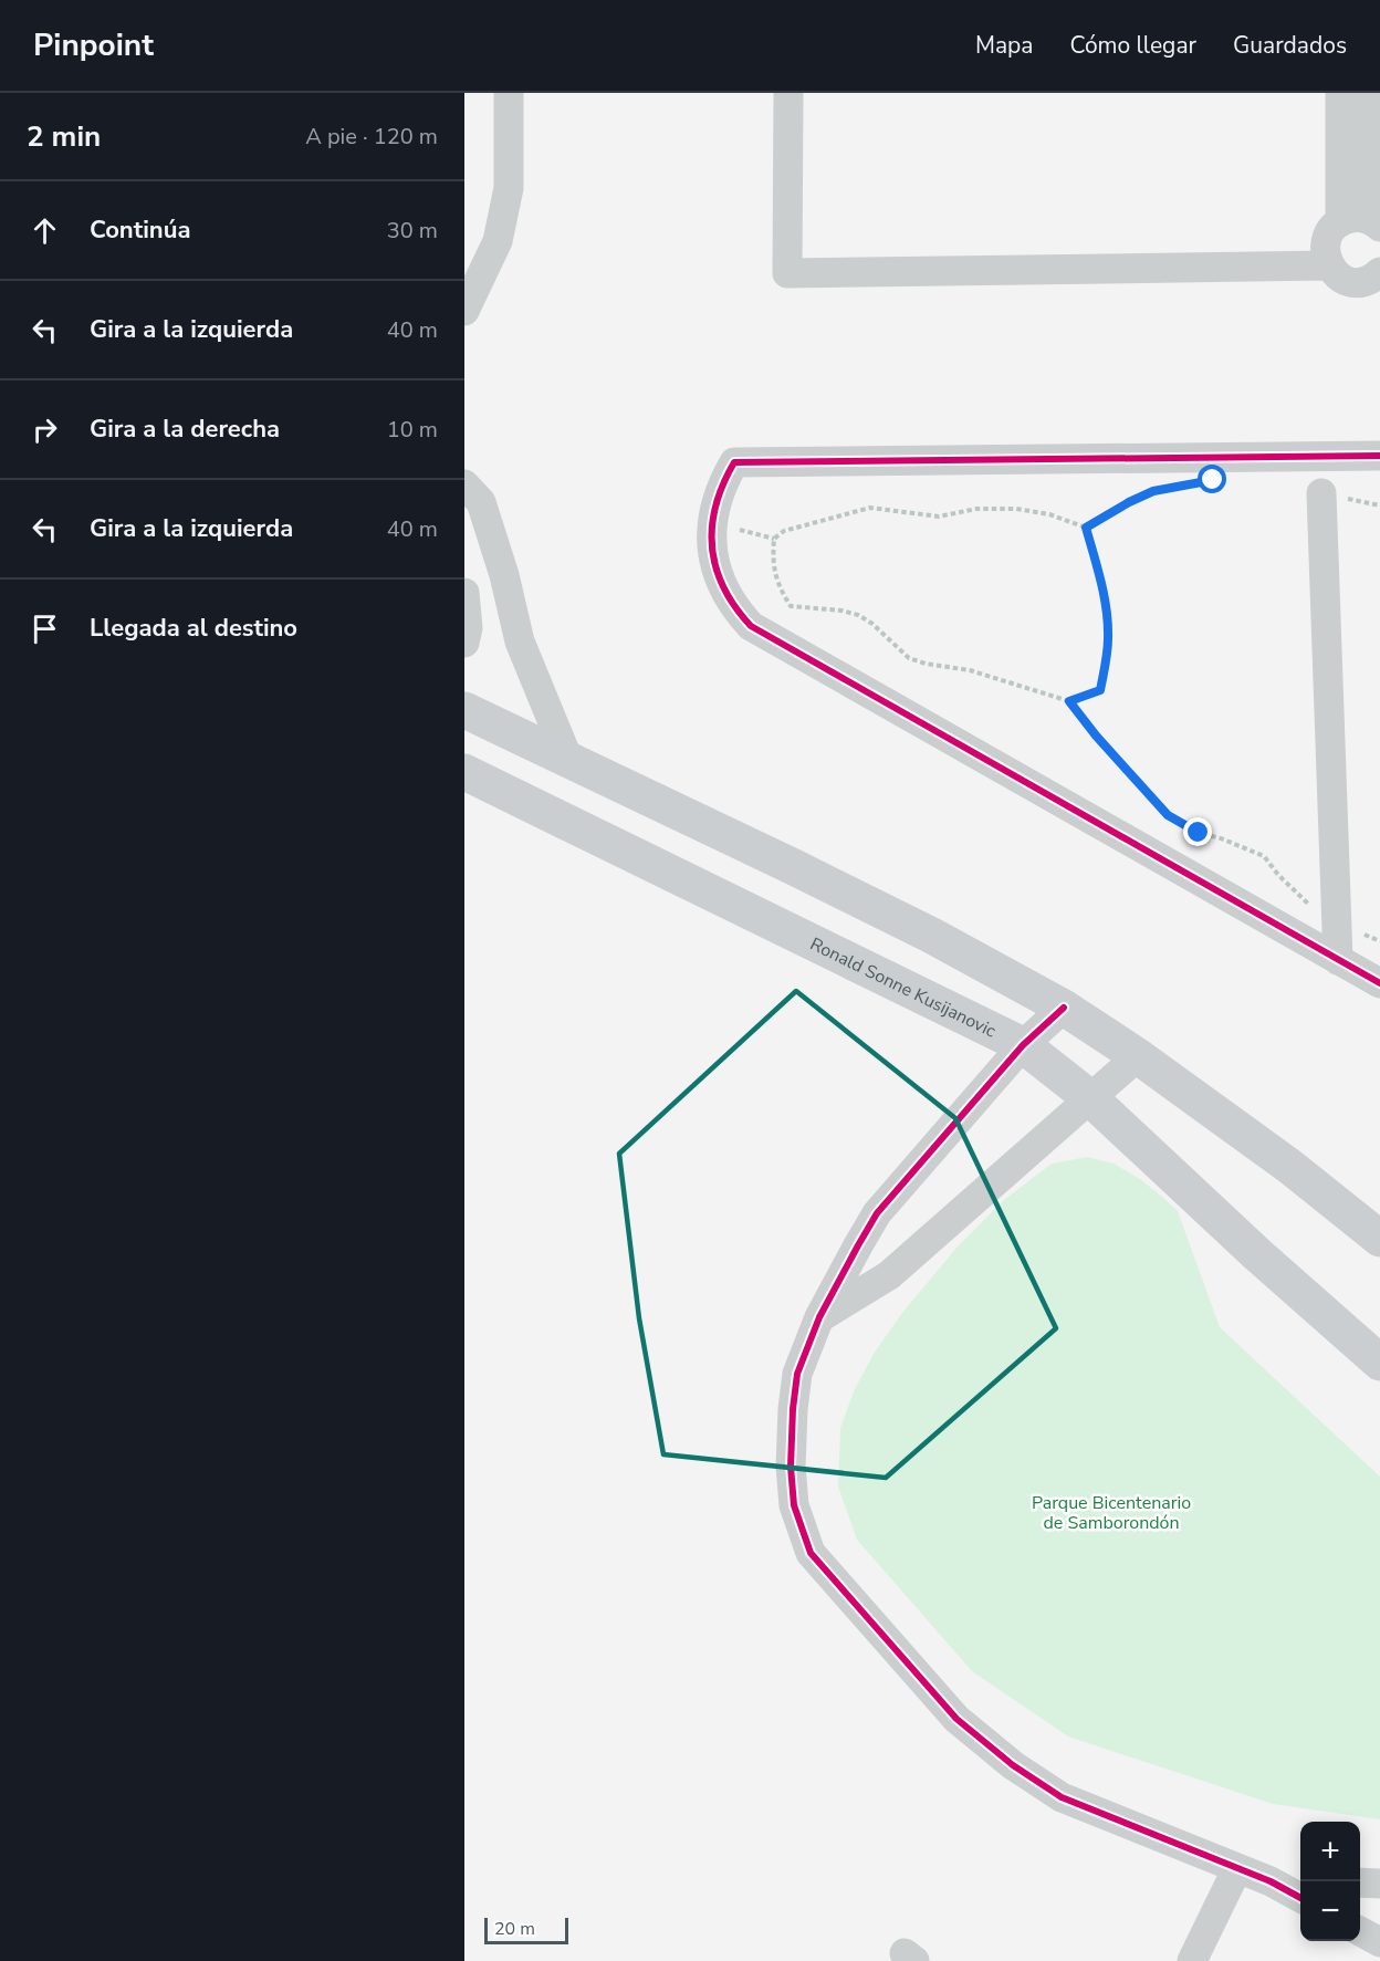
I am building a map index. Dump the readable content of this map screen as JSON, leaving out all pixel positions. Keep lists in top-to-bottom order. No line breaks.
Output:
{"streets":{"street":["Ronald Sonne Kusijanovic"]},"parks":["Parque Bicentenario de Samborondón"],"scale_bar":"20 m","page":{"header":"Pinpoint","nav":["Mapa","Cómo llegar","Guardados"],"heading":["2 min","A pie · 120 m"],"list":[["Continúa","30 m"],["Gira a la izquierda","40 m"],["Gira a la derecha","10 m"],["Gira a la izquierda","40 m"],"Llegada al destino"],"map_buttons":["+","−"],"scale":"20 m"}}
